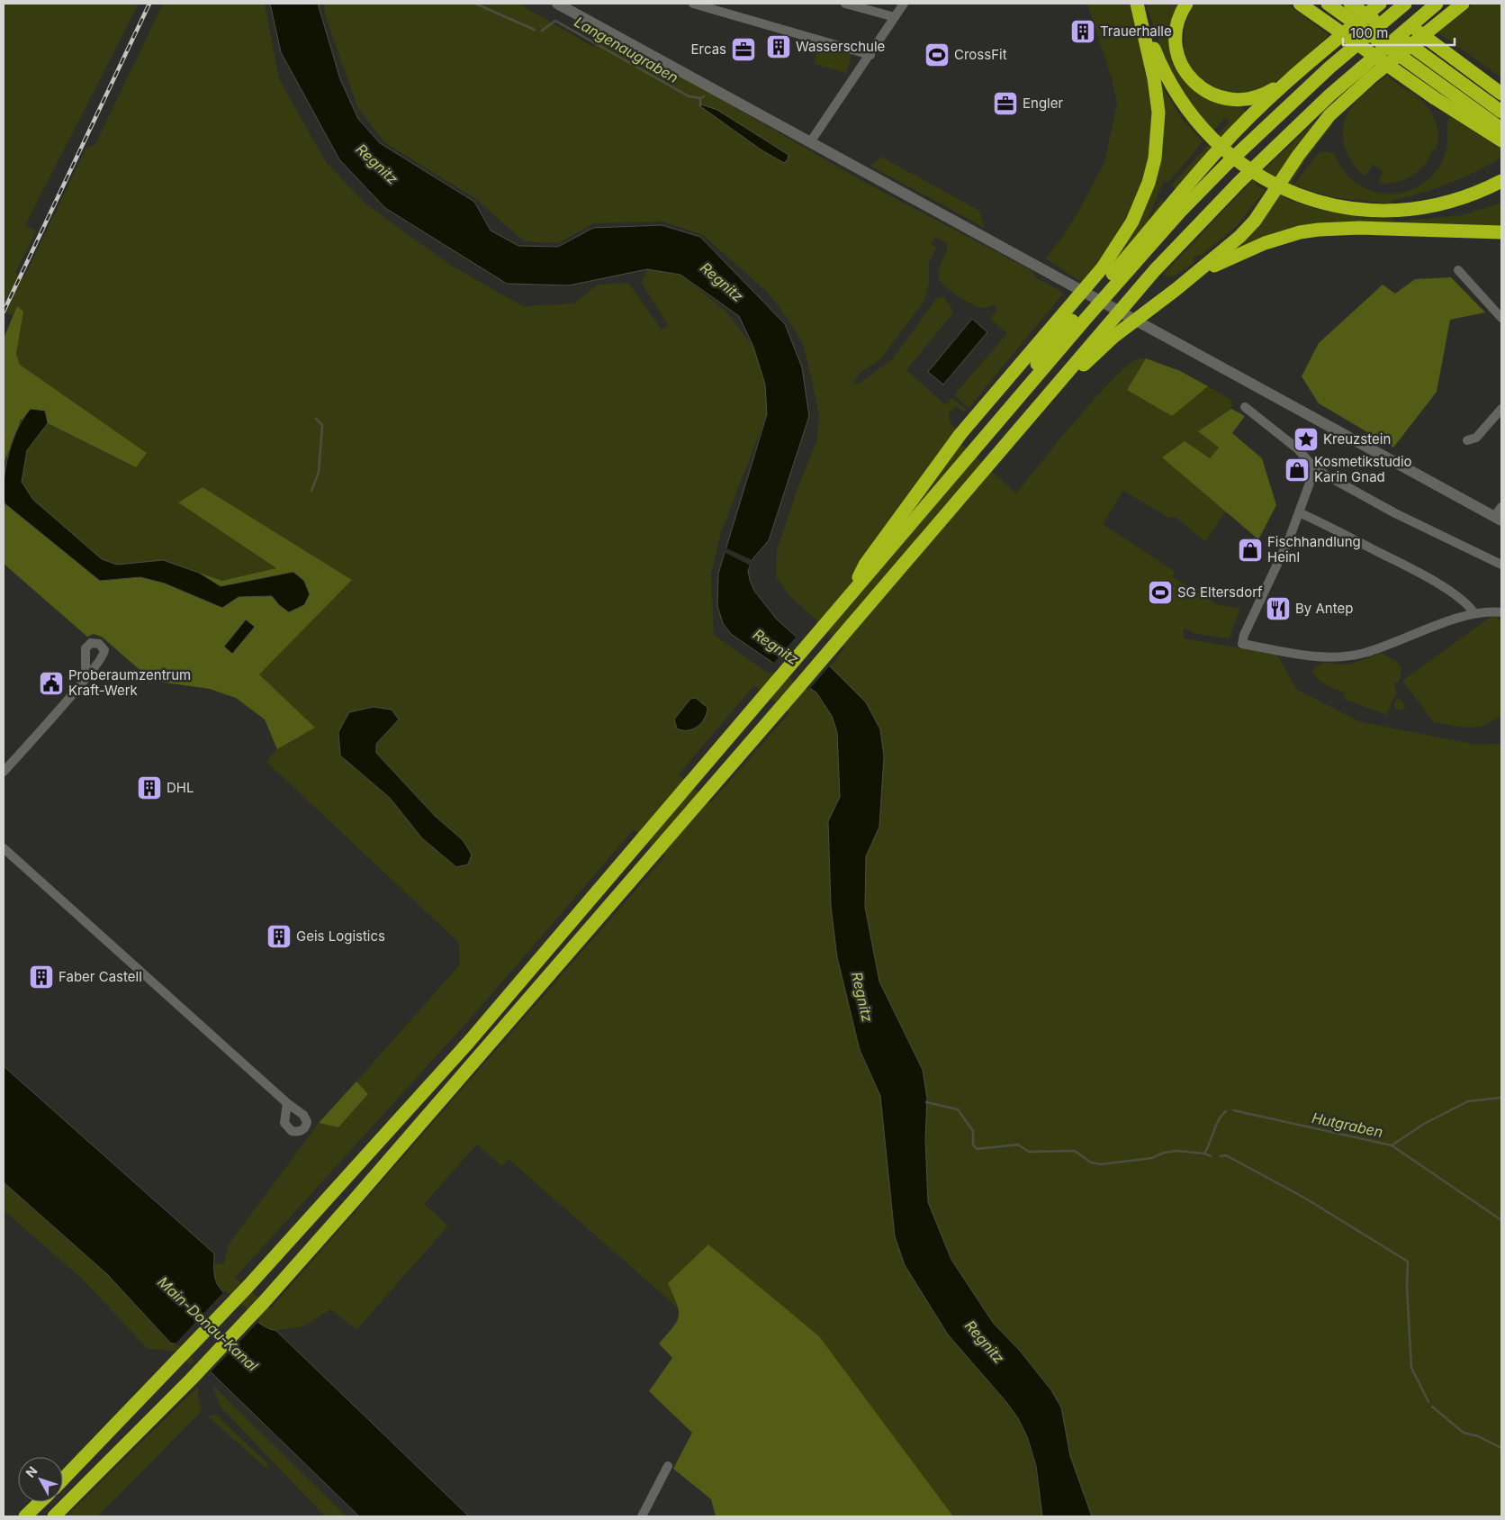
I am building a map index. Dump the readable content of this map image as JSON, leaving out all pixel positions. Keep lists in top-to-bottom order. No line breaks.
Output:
{"water":["Langenaugraben","Regnitz","Hutgraben","Main-Donau-Kanal"],"places":{"building":["Trauerhalle","Wasserschule","DHL","Geis Logistics","Faber Castell"],"office":["Ercas","Engler"],"sports":["CrossFit","SG Eltersdorf"],"place":["Kreuzstein"],"shop":["Kosmetikstudio Karin Gnad","Fischhandlung Heinl"],"restaurant":["By Antep"],"public building":["Proberaumzentrum Kraft-Werk"]},"scale_bar":"100 m","north":"top left"}
